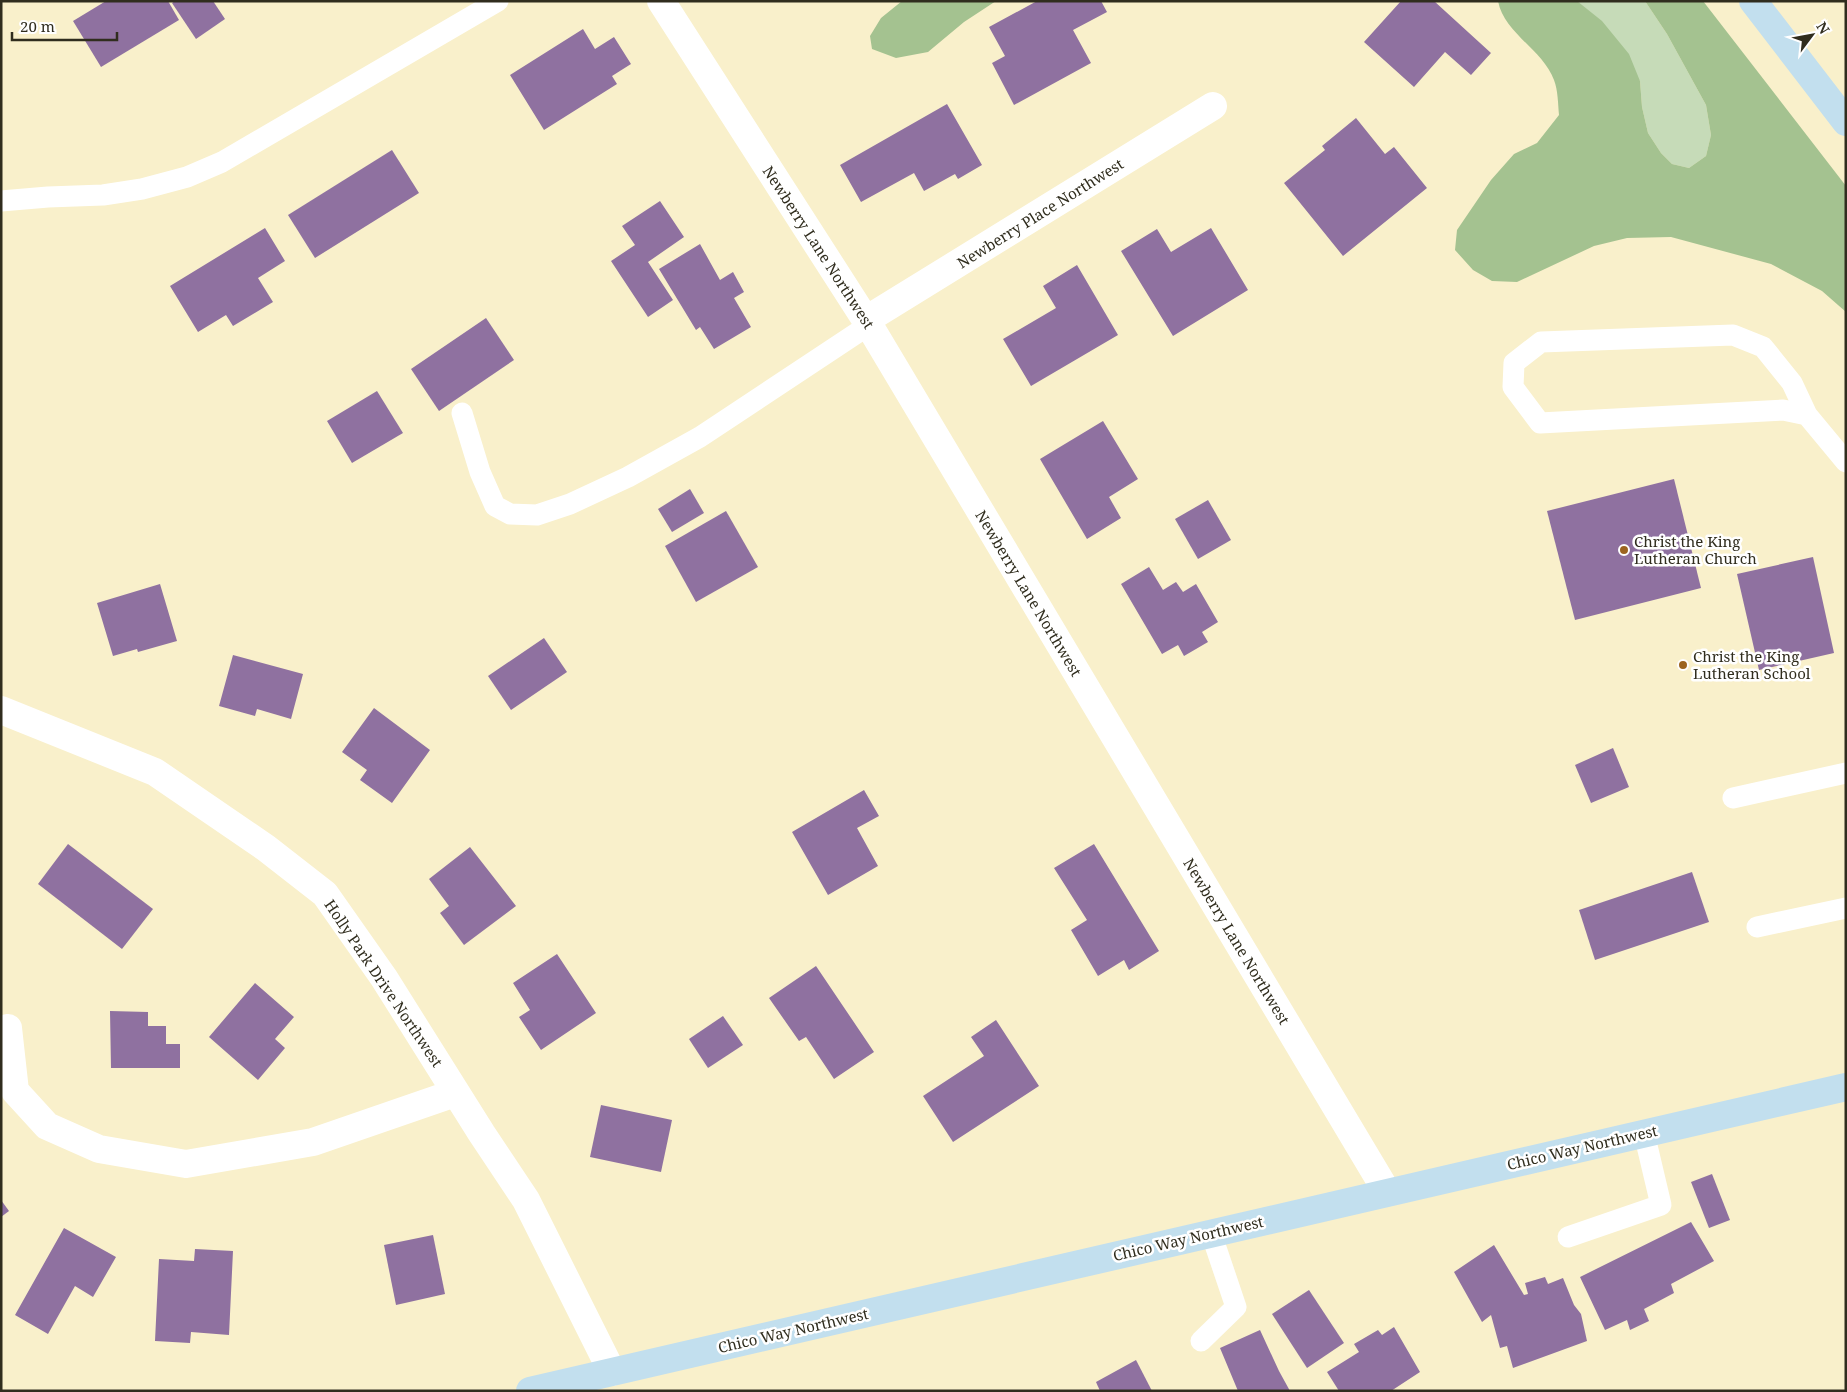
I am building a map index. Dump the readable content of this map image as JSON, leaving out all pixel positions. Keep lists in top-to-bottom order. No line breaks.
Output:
{"streets":{"main road":["Chico Way Northwest"],"street":["Newberry Place Northwest","Newberry Lane Northwest","Holly Park Drive Northwest"]},"crossings":[["Newberry Place Northwest","Newberry Lane Northwest"],["Newberry Lane Northwest","Chico Way Northwest"],["Holly Park Drive Northwest","Chico Way Northwest"]],"places":["Christ the King Lutheran Church","Christ the King Lutheran School"],"scale_bar":"20 m","north":"top right"}
